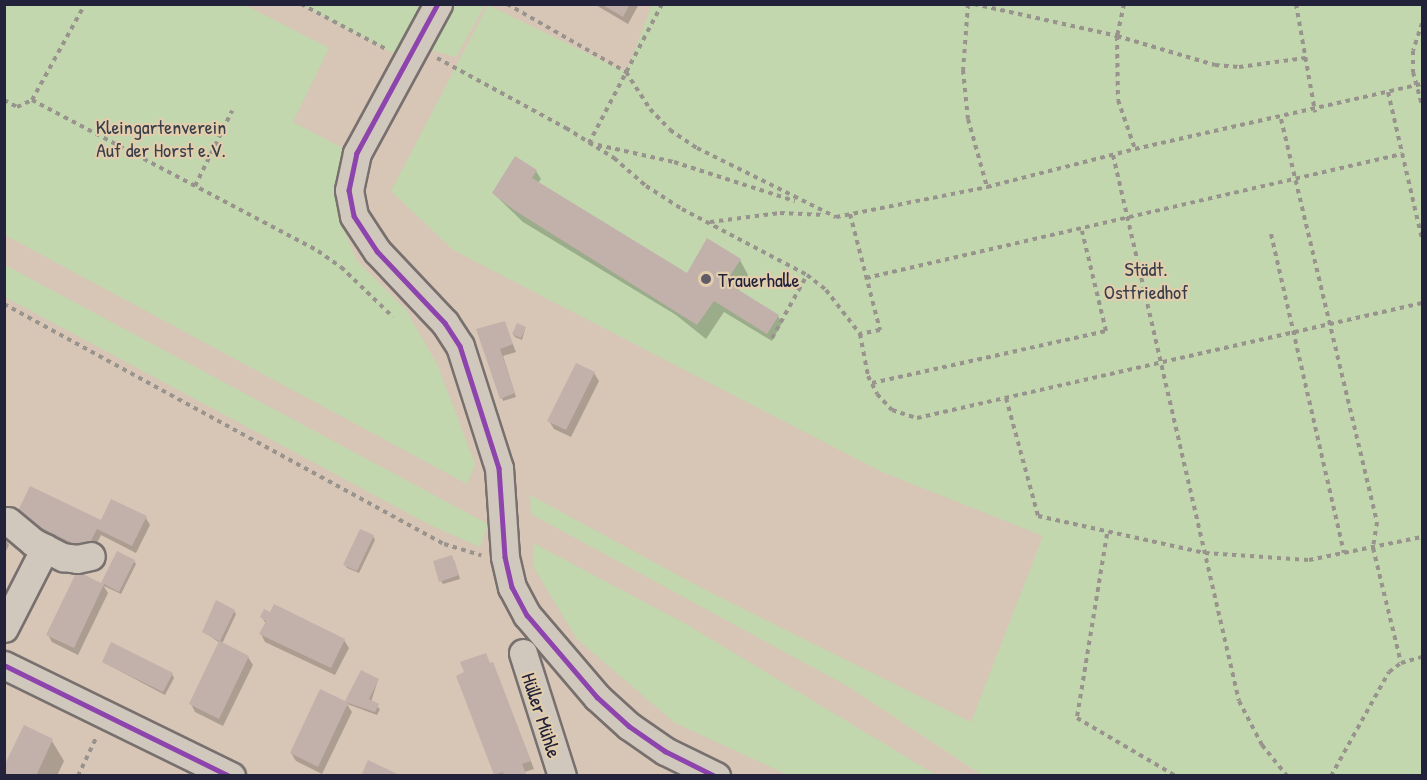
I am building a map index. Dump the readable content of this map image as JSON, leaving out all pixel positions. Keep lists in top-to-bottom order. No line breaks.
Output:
{"streets":{"street":["Hüller Mühle"]},"parks":["Kleingartenverein Auf der Horst e.V.","Städt. Ostfriedhof"],"places":["Trauerhalle"]}
